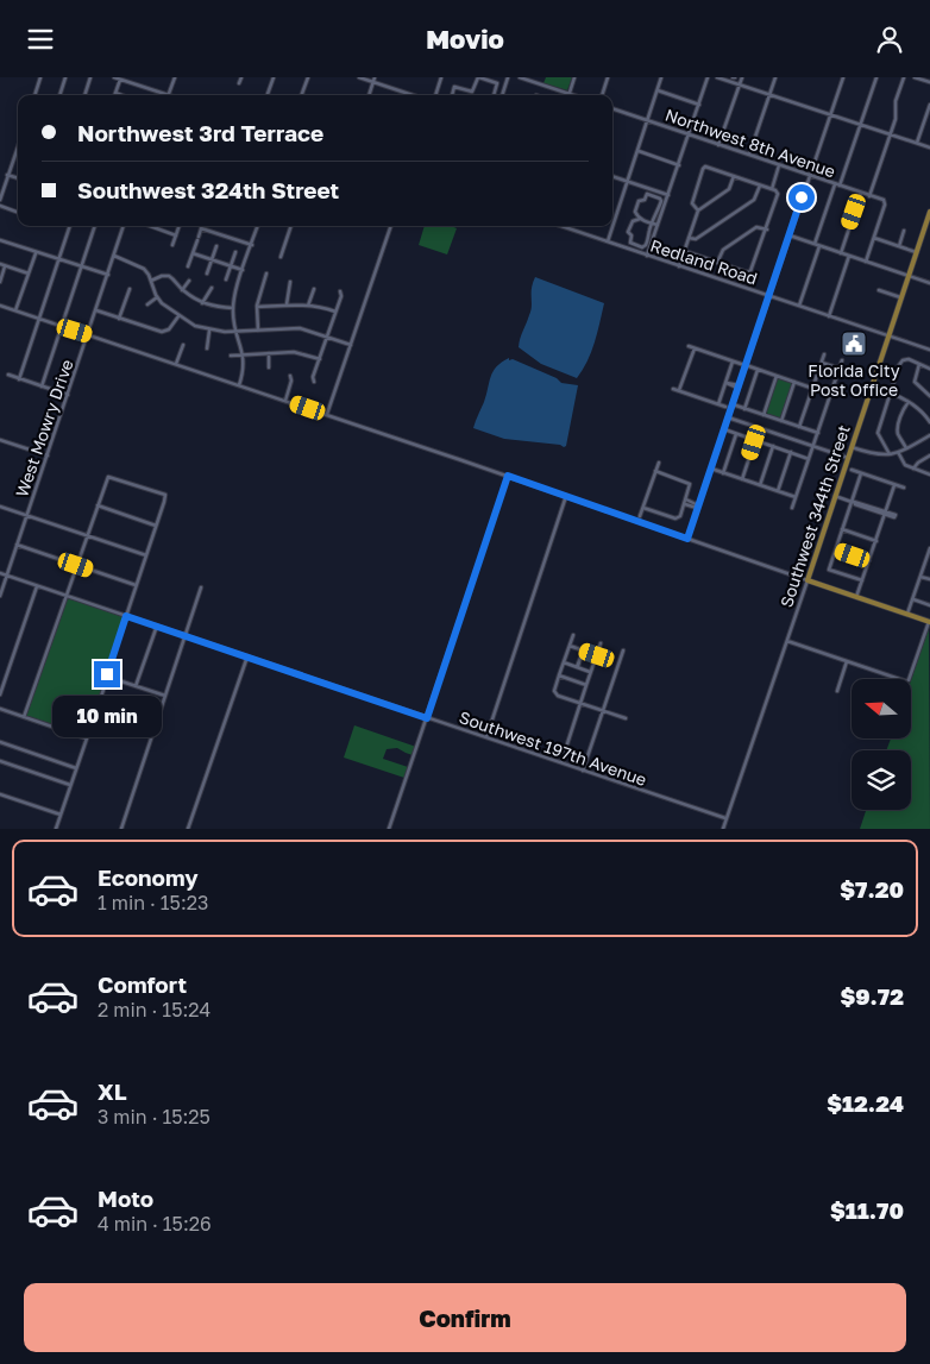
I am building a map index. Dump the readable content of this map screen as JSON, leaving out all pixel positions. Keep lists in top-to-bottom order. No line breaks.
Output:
{"streets":{"main road":["Southwest 344th Street"],"street":["Northwest 8th Avenue","Redland Road","West Mowry Drive","Southwest 197th Avenue"]},"crossings":[["Redland Road","Southwest 344th Street"],["West Mowry Drive","Southwest 197th Avenue"],["Southwest 344th Street","Southwest 197th Avenue"]],"places":{"public building":["Florida City Post Office"]},"north":"left","page":{"header":"Movio","banner":["Northwest 3rd Terrace","Southwest 324th Street"],"bubble":"10 min","list":[{"name":"Economy","note":"1 min · 15:23","value":"$7.20"},{"name":"Comfort","note":"2 min · 15:24","value":"$9.72"},{"name":"XL","note":"3 min · 15:25","value":"$12.24"},{"name":"Moto","note":"4 min · 15:26","value":"$11.70"}],"buttons":"Confirm"}}
